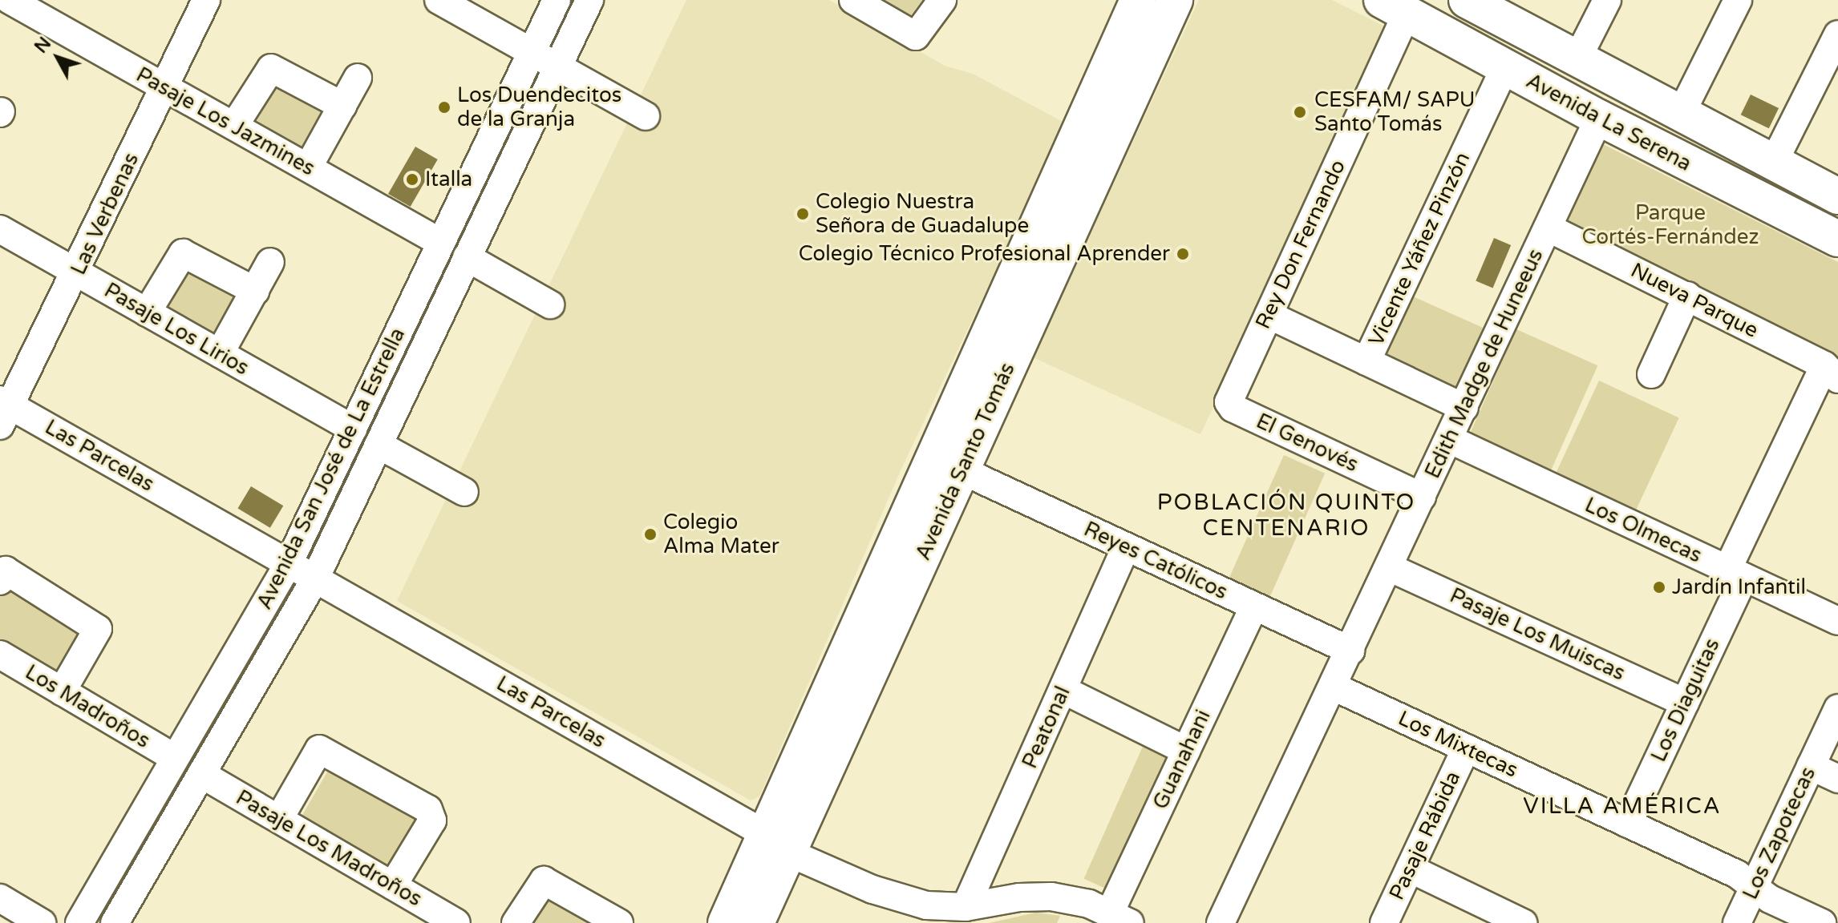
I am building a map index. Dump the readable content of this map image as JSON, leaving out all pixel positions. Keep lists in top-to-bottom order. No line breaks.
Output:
{"streets":{"main road":["Avenida La Serena","Avenida Santo Tomás"],"street":["Pasaje Los Jazmines","Las Verbenas","Rey Don Fernando","Vicente Yáñez Pinzón","Nueva Parque","Pasaje Los Lirios","Edith Madge de Huneeus","El Genovés","Las Parcelas","Avenida San José de La Estrella","Los Olmecas","Reyes Católicos","Pasaje Los Muiscas","Los Diaguitas","Los Madroños","Peatonal","Los Mixtecas","Guanahani","Los Zapotecas","Pasaje Rábida","Pasaje Los Madroños"]},"crossings":[["Pasaje Los Jazmines","Las Verbenas"],["Pasaje Los Jazmines","Avenida San José de La Estrella"],["Avenida La Serena","Rey Don Fernando"],["Avenida La Serena","Vicente Yáñez Pinzón"],["Avenida La Serena","Edith Madge de Huneeus"],["Las Verbenas","Pasaje Los Lirios"],["Las Verbenas","Las Parcelas"],["Rey Don Fernando","El Genovés"],["Nueva Parque","Edith Madge de Huneeus"],["Nueva Parque","Los Diaguitas"],["Pasaje Los Lirios","Avenida San José de La Estrella"],["Edith Madge de Huneeus","El Genovés"],["Edith Madge de Huneeus","Los Olmecas"],["Edith Madge de Huneeus","Reyes Católicos"],["Edith Madge de Huneeus","Pasaje Los Muiscas"],["Edith Madge de Huneeus","Los Mixtecas"],["Las Parcelas","Avenida Santo Tomás"],["Las Parcelas","Avenida San José de La Estrella"],["Las Parcelas","Peatonal"],["Las Parcelas","Guanahani"],["Avenida Santo Tomás","Reyes Católicos"],["Avenida San José de La Estrella","Los Madroños"],["Avenida San José de La Estrella","Pasaje Los Madroños"],["Los Olmecas","Los Diaguitas"],["Reyes Católicos","Peatonal"],["Reyes Católicos","Guanahani"],["Pasaje Los Muiscas","Los Diaguitas"],["Los Diaguitas","Los Mixtecas"],["Los Mixtecas","Los Zapotecas"],["Los Mixtecas","Pasaje Rábida"]],"districts":["POBLACIÓN QUINTO CENTENARIO","VILLA AMÉRICA"],"parks":["Parque Cortés-Fernández"],"places":["Los Duendecitos de la Granja","CESFAM/ SAPU Santo Tomás","Italla","Colegio Nuestra Señora de Guadalupe","Colegio Técnico Profesional Aprender","Colegio Alma Mater","Jardín Infantil"],"north":"top left"}
